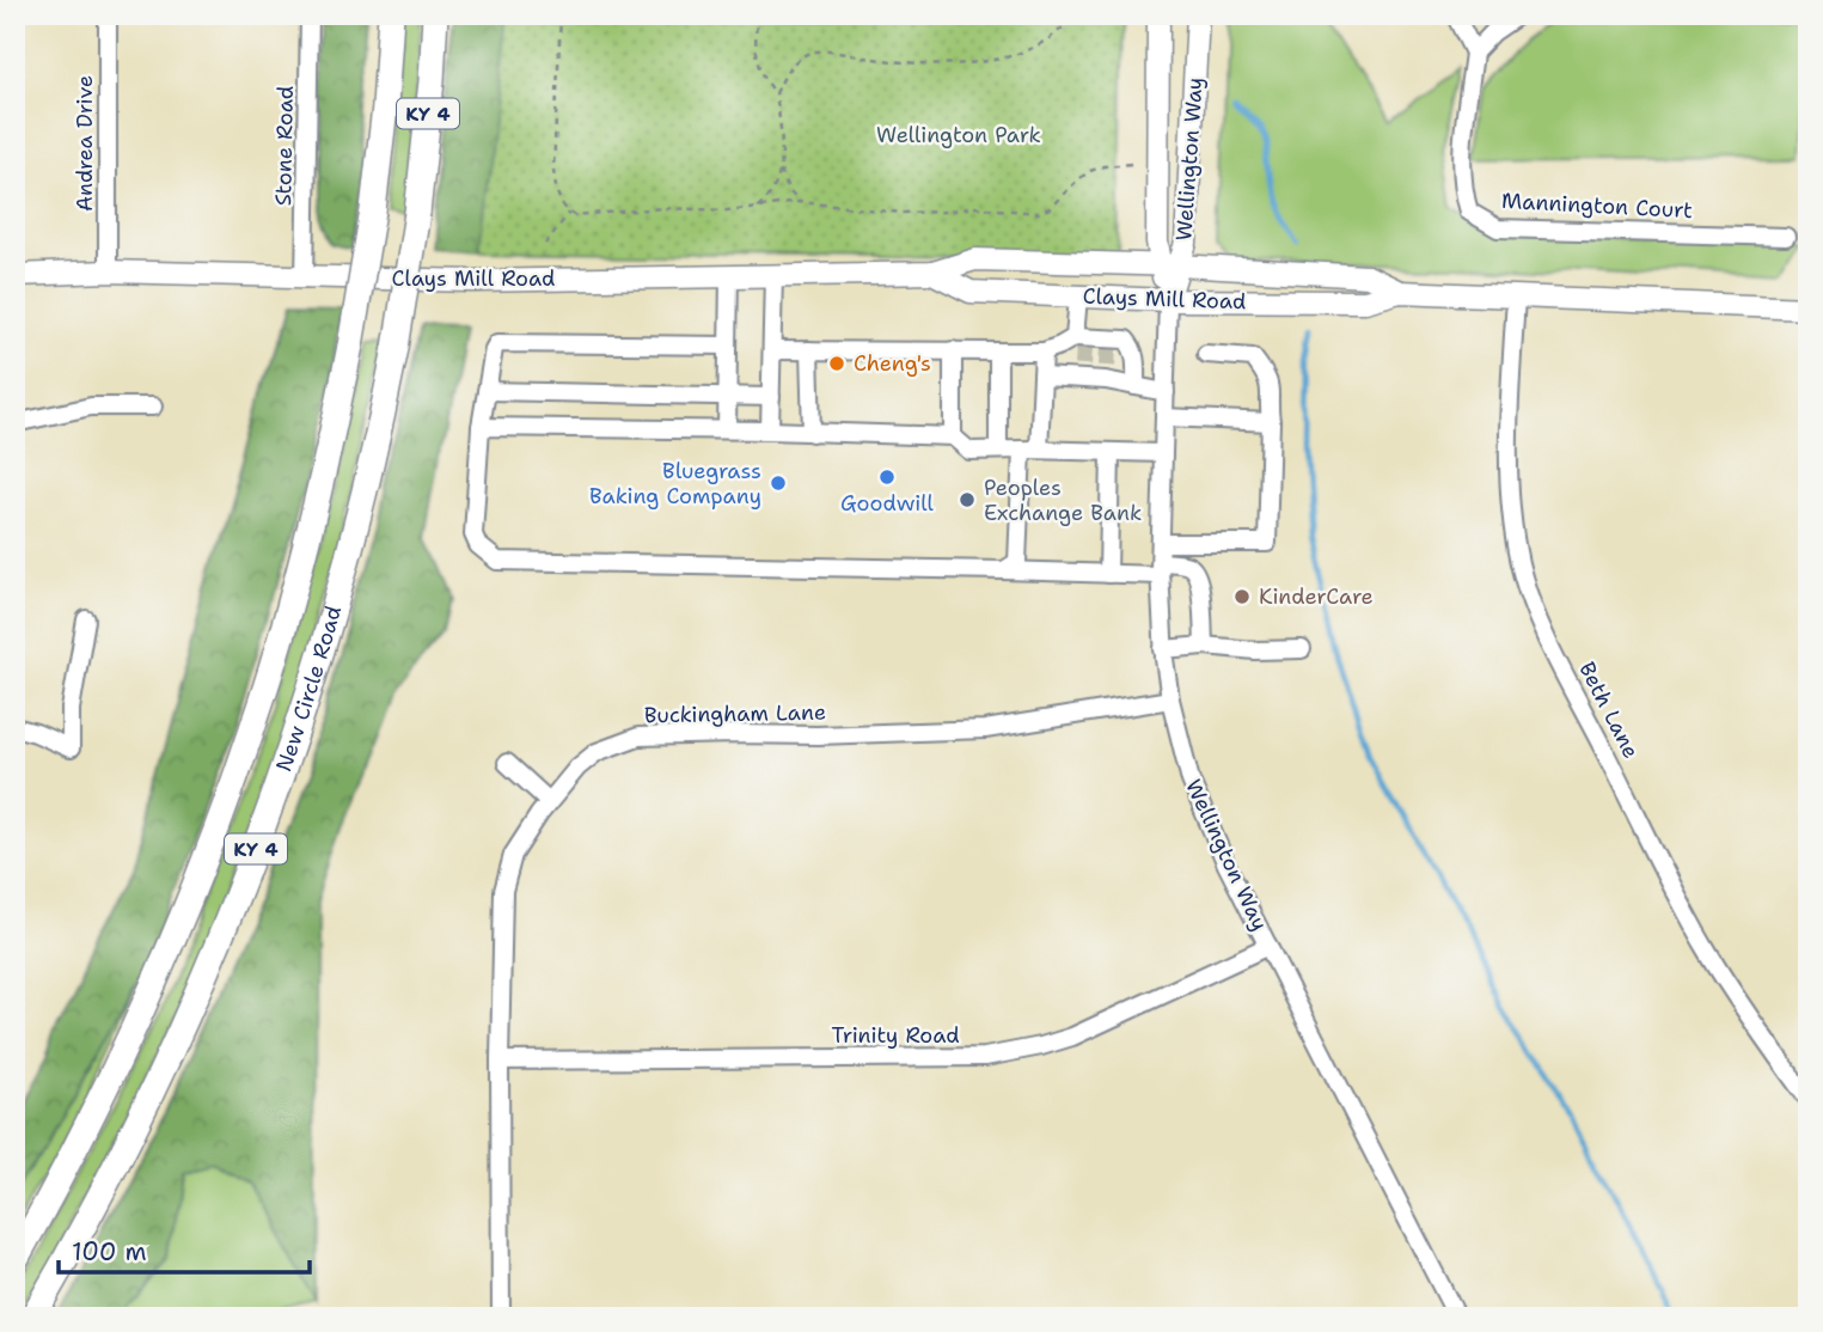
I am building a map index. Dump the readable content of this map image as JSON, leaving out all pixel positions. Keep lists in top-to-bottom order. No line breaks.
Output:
{"streets":{"highway":["KY 4","New Circle Road"],"main road":["Wellington Way","Clays Mill Road"],"street":["Andrea Drive","Stone Road","Mannington Court","Beth Lane","Buckingham Lane","Trinity Road"]},"crossings":[["Andrea Drive","Clays Mill Road"],["Stone Road","Clays Mill Road"],["Wellington Way","Clays Mill Road"],["Wellington Way","Buckingham Lane"],["Wellington Way","Trinity Road"],["Clays Mill Road","Beth Lane"],["Buckingham Lane","Trinity Road"]],"parks":["Wellington Park"],"places":["Cheng's","Goodwill","Bluegrass Baking Company","Peoples Exchange Bank","KinderCare"],"scale_bar":"100 m"}
